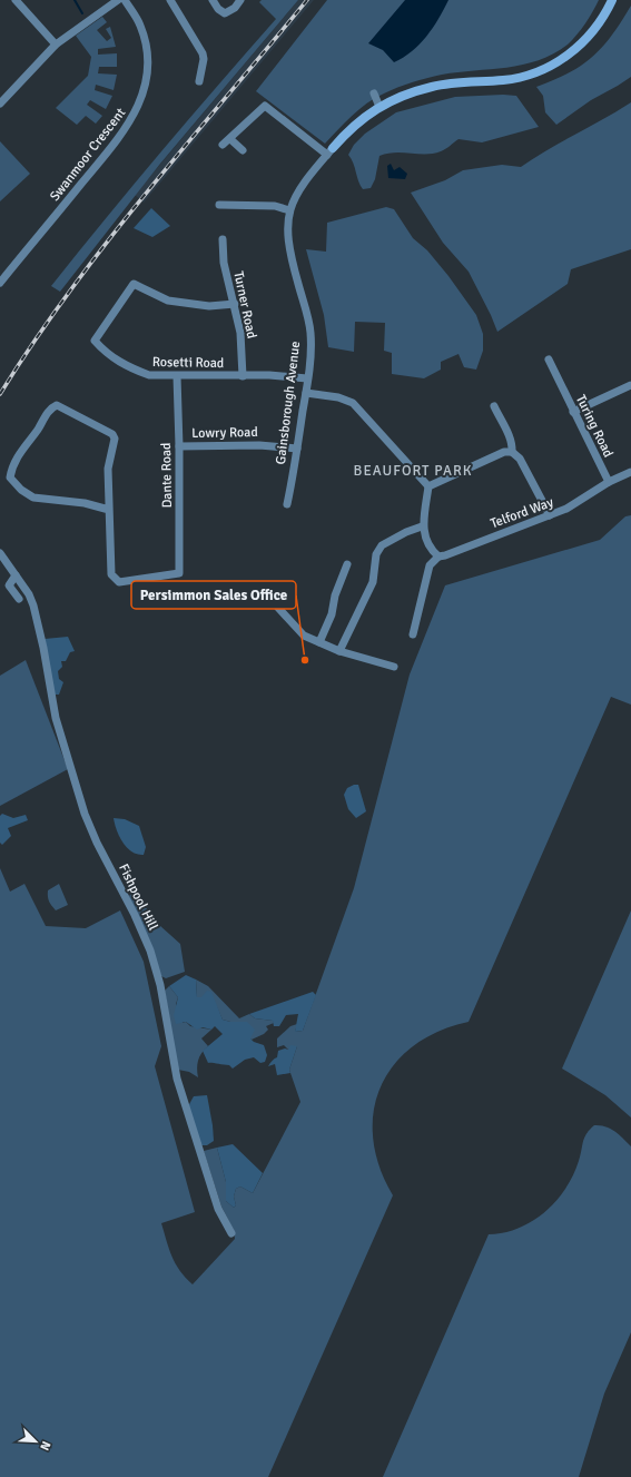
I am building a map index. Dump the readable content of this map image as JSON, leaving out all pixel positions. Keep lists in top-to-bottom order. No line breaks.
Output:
{"streets":{"street":["Swanmoor Crescent","Turner Road","Rosetti Road","Gainsborough Avenue","Turing Road","Lowry Road","Dante Road","Telford Way","Fishpool Hill"]},"crossings":[["Turner Road","Rosetti Road"],["Rosetti Road","Gainsborough Avenue"],["Rosetti Road","Dante Road"],["Gainsborough Avenue","Lowry Road"],["Turing Road","Telford Way"],["Lowry Road","Dante Road"]],"districts":["BEAUFORT PARK"],"places":["Persimmon Sales Office"],"north":"bottom right"}
